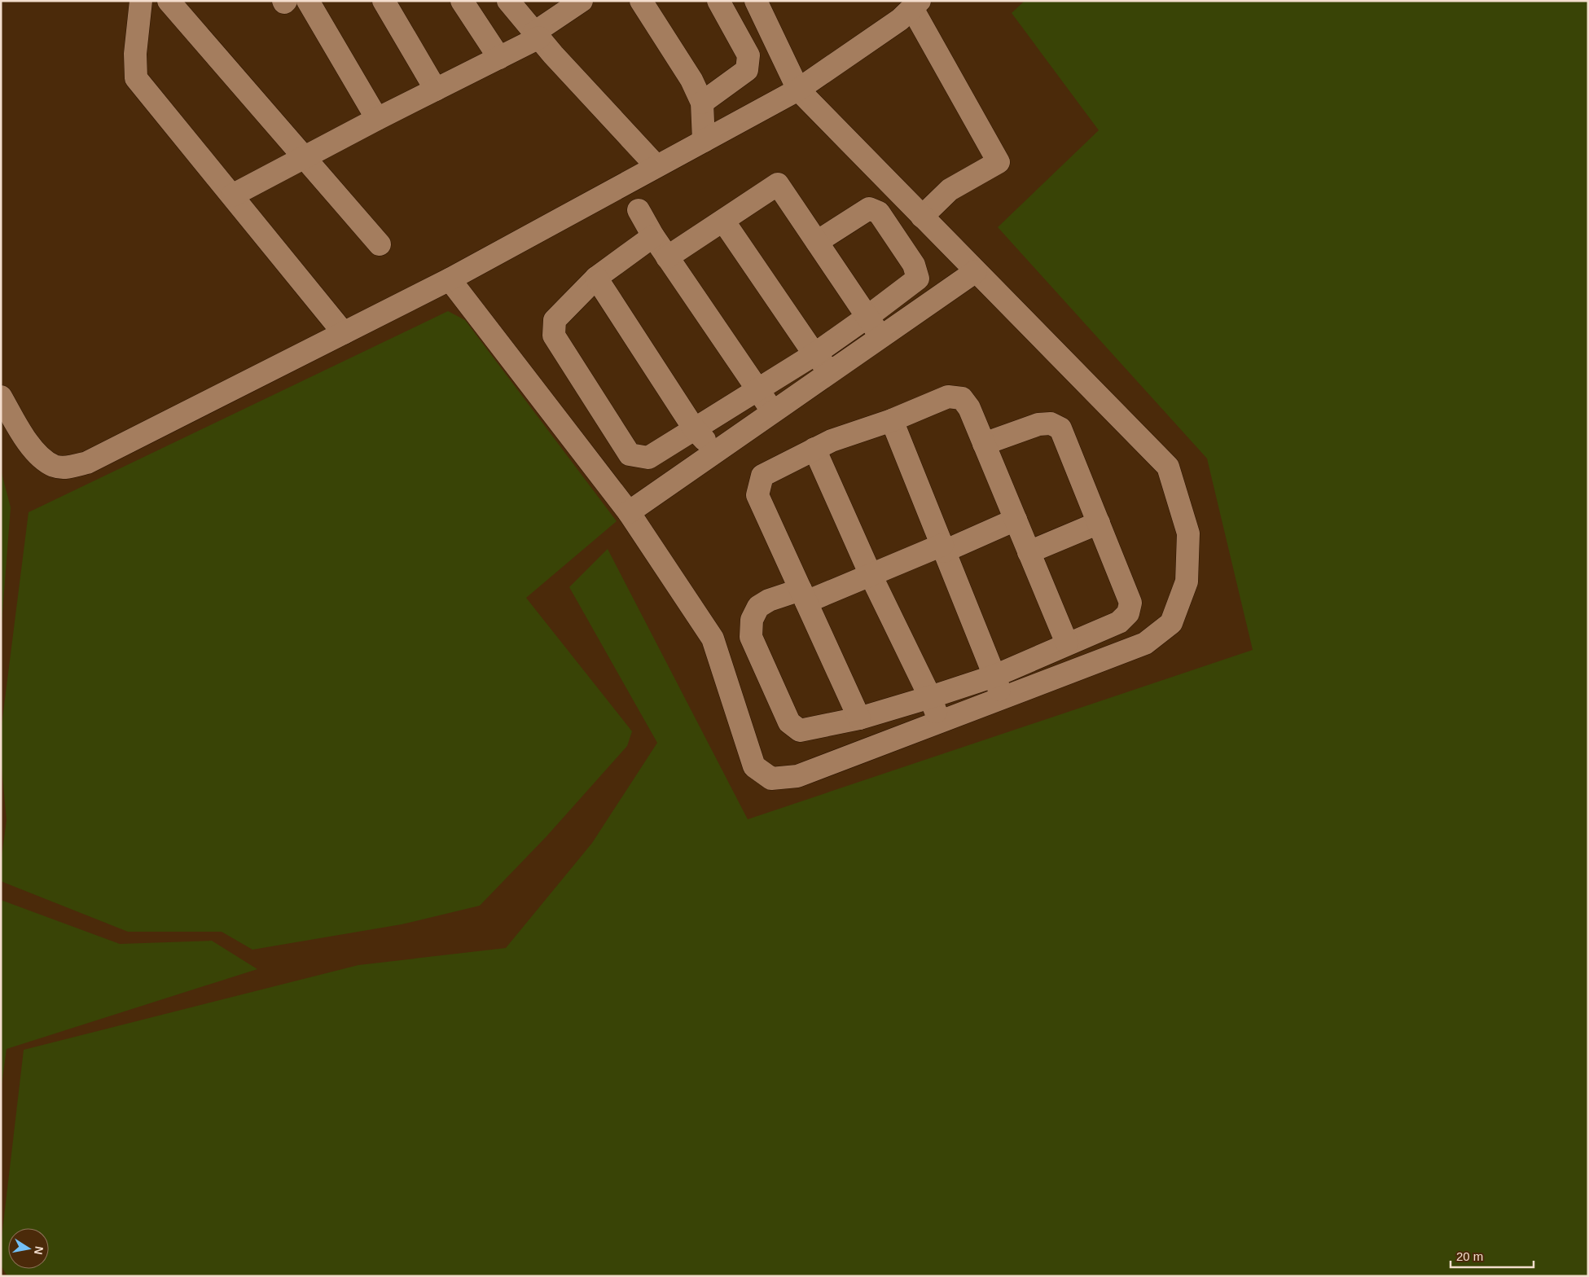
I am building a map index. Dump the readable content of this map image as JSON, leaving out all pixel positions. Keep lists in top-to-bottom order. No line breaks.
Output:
{"scale_bar":"20 m","north":"right"}
